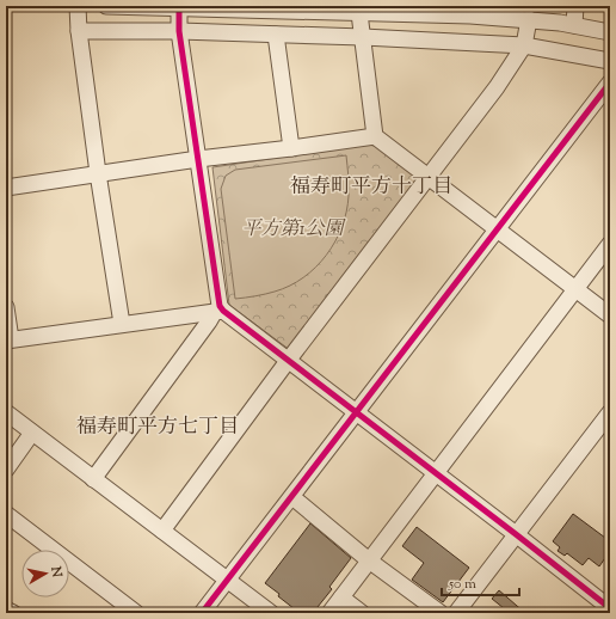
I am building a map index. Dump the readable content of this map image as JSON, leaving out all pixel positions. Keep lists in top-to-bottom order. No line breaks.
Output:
{"districts":["福寿町平方十丁目","福寿町平方七丁目"],"parks":["平方第1公園"],"scale_bar":"50 m","north":"right"}
